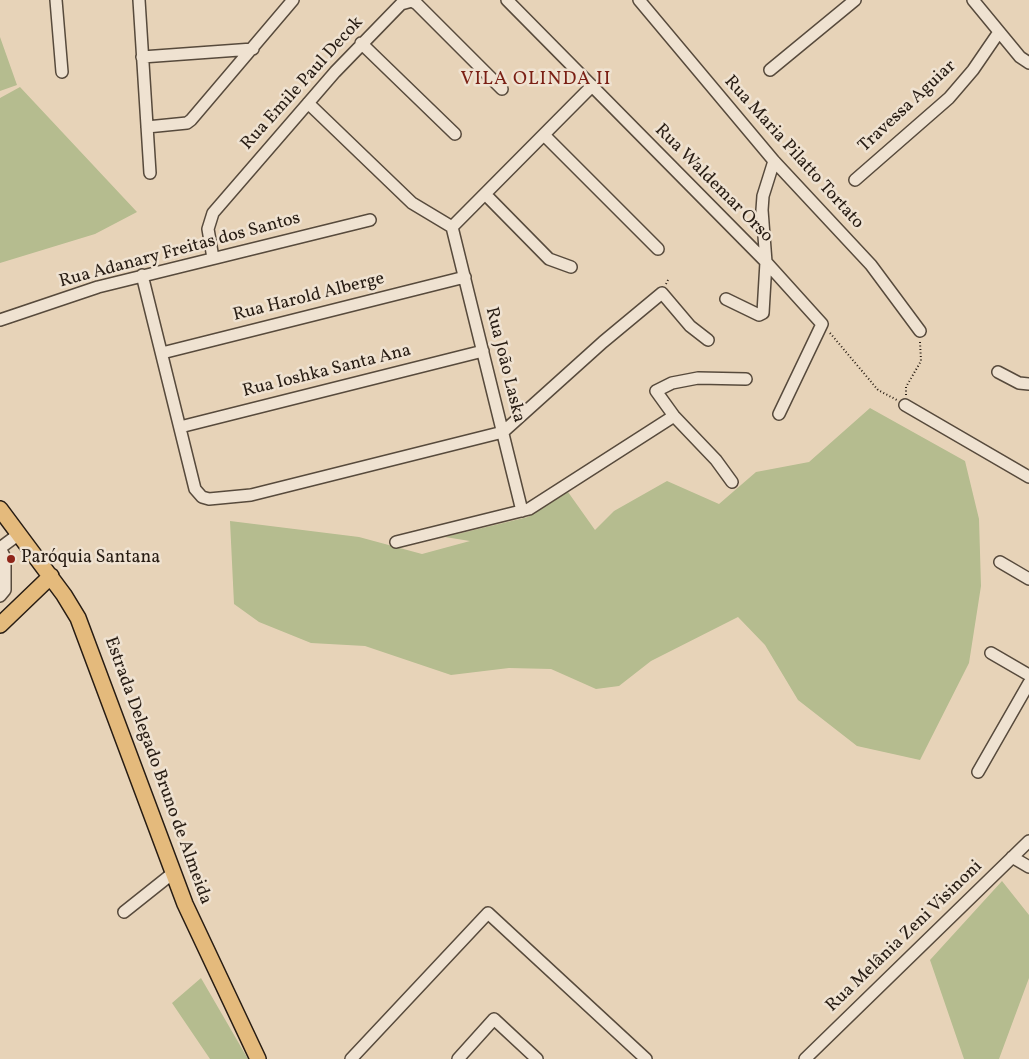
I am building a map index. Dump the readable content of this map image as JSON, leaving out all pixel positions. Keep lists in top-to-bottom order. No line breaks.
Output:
{"streets":{"main road":["Estrada Delegado Bruno de Almeida"],"street":["Rua Emile Paul Decok","Travessa Aguiar","Rua Maria Pilatto Tortato","Rua Waldemar Orso","Rua Adanary Freitas dos Santos","Rua Harold Alberge","Rua João Laska","Rua Ioshka Santa Ana","Rua Melânia Zeni Visinoni"]},"crossings":[["Rua Emile Paul Decok","Rua Adanary Freitas dos Santos"],["Rua Harold Alberge","Rua João Laska"],["Rua João Laska","Rua Ioshka Santa Ana"]],"districts":["VILA OLINDA II"],"places":["Paróquia Santana"]}
